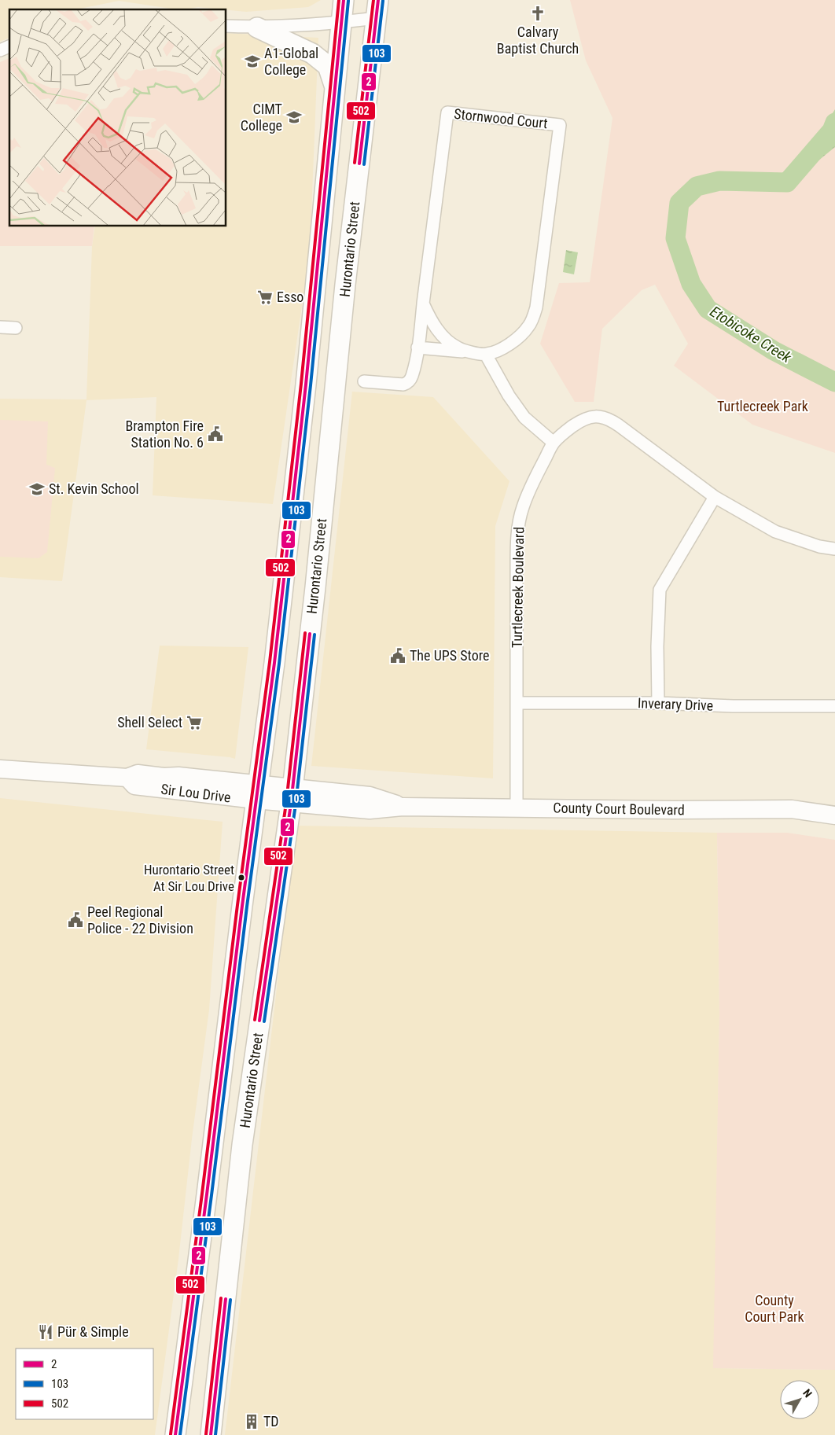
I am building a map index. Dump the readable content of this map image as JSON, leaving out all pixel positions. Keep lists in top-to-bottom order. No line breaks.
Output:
{"streets":{"main road":["Hurontario Street"],"street":["Stornwood Court","Turtlecreek Boulevard","Inverary Drive","Sir Lou Drive","County Court Boulevard"]},"crossings":[["Hurontario Street","Sir Lou Drive"],["Hurontario Street","County Court Boulevard"],["Turtlecreek Boulevard","Inverary Drive"],["Turtlecreek Boulevard","County Court Boulevard"],["Sir Lou Drive","County Court Boulevard"]],"water":["Etobicoke Creek"],"parks":["Turtlecreek Park","County Court Park"],"places":{"church":["Calvary Baptist Church"],"school or university":["A1-Global College","CIMT College","St. Kevin School"],"supermarket":["Esso","Shell Select"],"public building":["Brampton Fire Station No. 6","The UPS Store","Peel Regional Police - 22 Division"],"other":["Hurontario Street At Sir Lou Drive"],"restaurant":["Pür & Simple"],"building":["TD"]},"lines":["transit line 2","transit line 502","transit line 103"],"legend":["2","103","502"],"north":"top right"}
